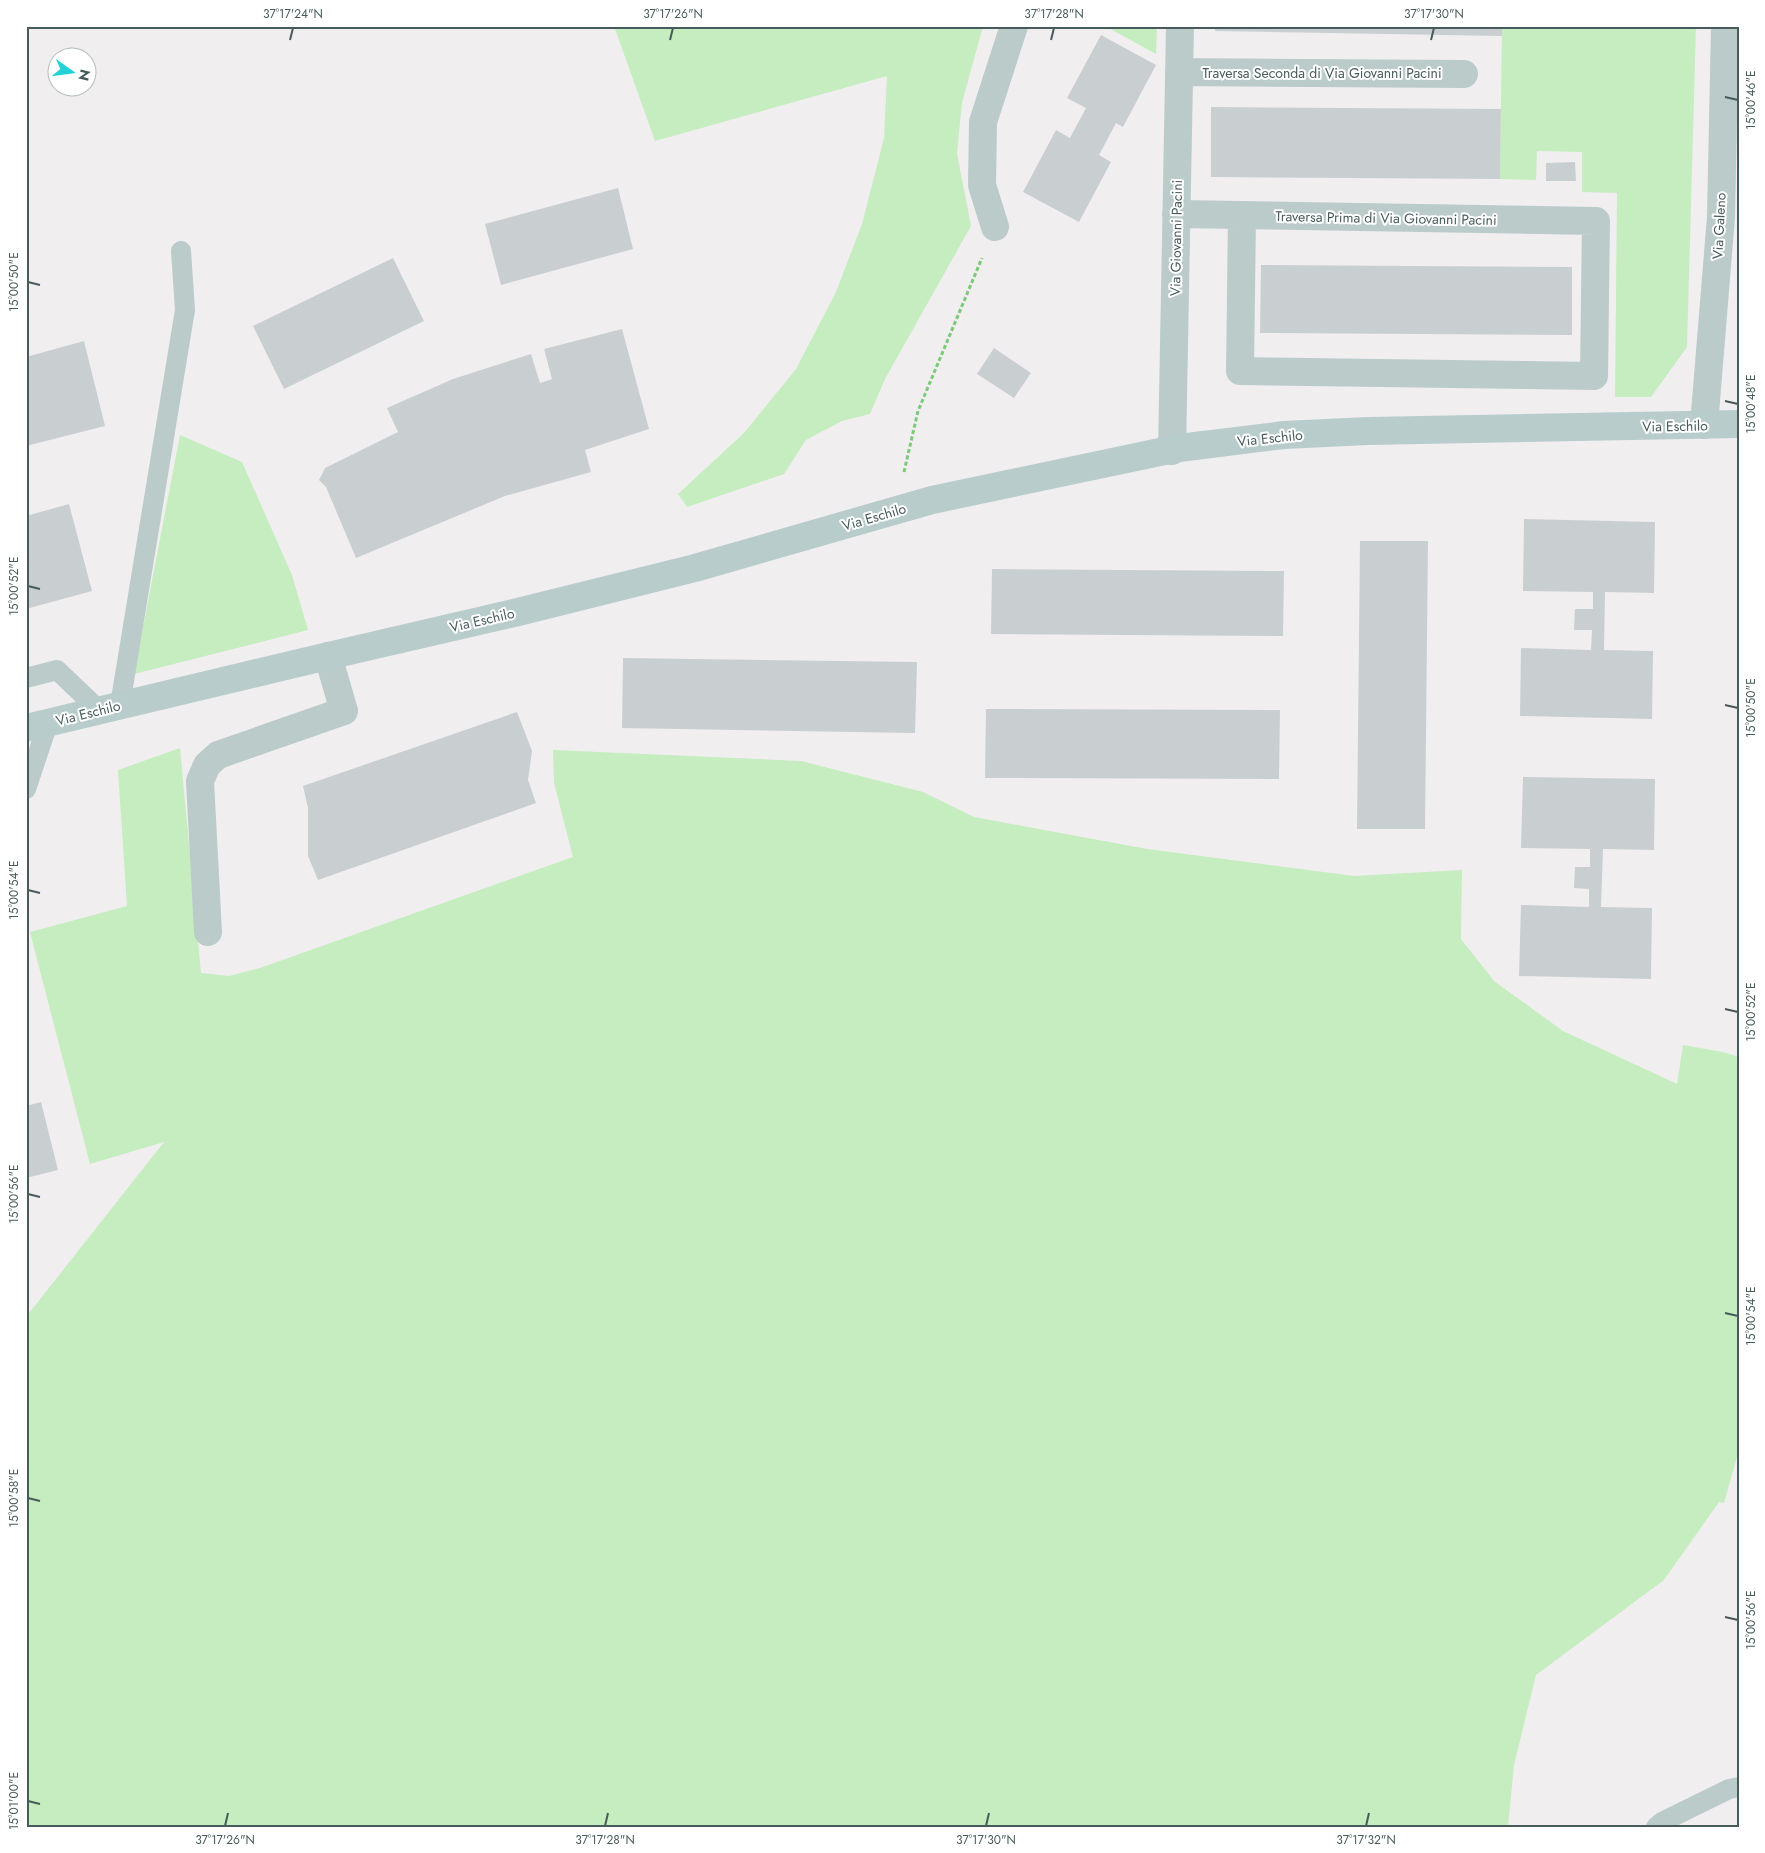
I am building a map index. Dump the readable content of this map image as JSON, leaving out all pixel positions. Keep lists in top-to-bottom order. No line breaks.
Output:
{"streets":{"main road":["Via Eschilo"],"street":["Traversa Seconda di Via Giovanni Pacini","Traversa Prima di Via Giovanni Pacini","Via Galeno","Via Giovanni Pacini"]},"crossings":[["Traversa Seconda di Via Giovanni Pacini","Via Giovanni Pacini"],["Traversa Prima di Via Giovanni Pacini","Via Giovanni Pacini"],["Via Galeno","Via Eschilo"],["Via Giovanni Pacini","Via Eschilo"]],"north":"right","coordinates":["37°17'24\"N","37°17'26\"N","37°17'28\"N","37°17'30\"N","15°00'46\"E","15°00'50\"E","15°00'48\"E","15°00'52\"E","15°00'54\"E","15°00'56\"E","15°00'58\"E","15°01'00\"E","37°17'32\"N"]}
